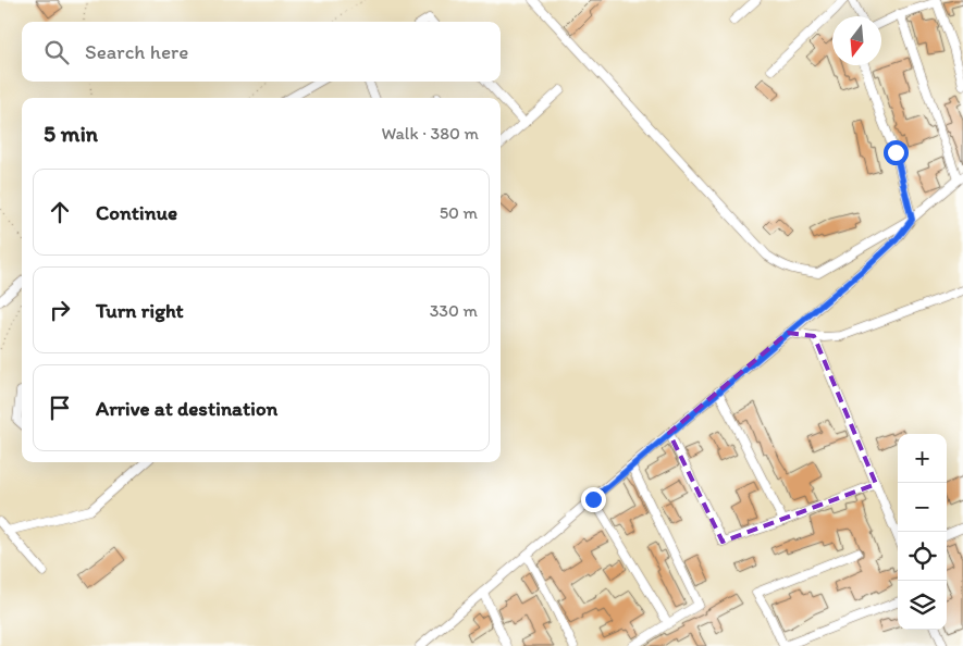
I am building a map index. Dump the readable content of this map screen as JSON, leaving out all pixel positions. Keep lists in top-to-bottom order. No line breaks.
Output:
{"north":"bottom","page":{"search":"Search here","heading":["5 min","Walk · 380 m"],"list":[["Continue","50 m"],["Turn right","330 m"],"Arrive at destination"],"map_buttons":["+","−"]}}
